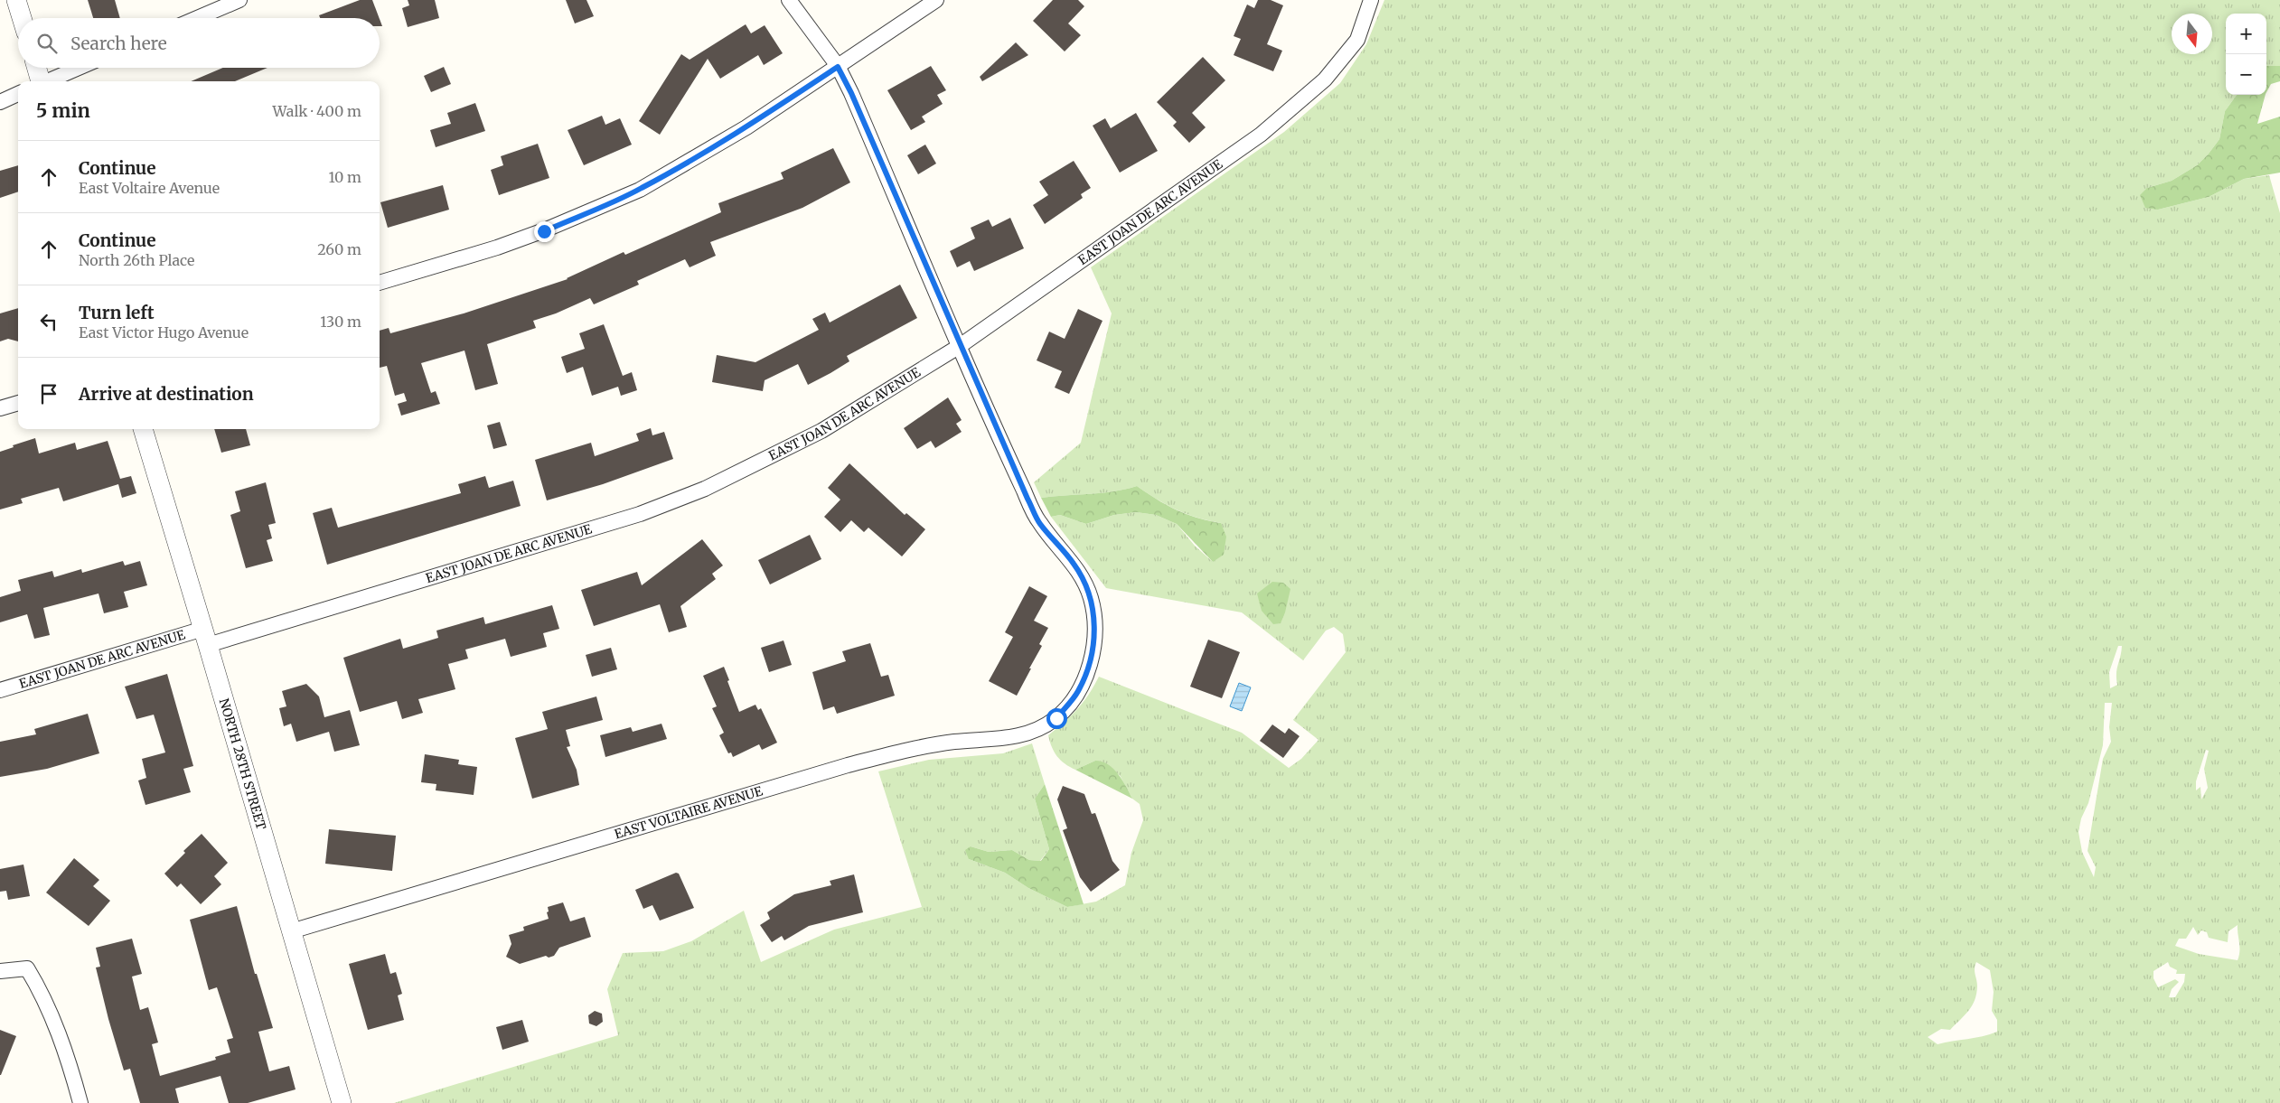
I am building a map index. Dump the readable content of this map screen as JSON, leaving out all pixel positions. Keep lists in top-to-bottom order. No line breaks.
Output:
{"streets":{"street":["EAST JOAN DE ARC AVENUE","NORTH 28TH STREET","EAST VOLTAIRE AVENUE"]},"crossings":[["EAST JOAN DE ARC AVENUE","NORTH 28TH STREET"],["EAST JOAN DE ARC AVENUE","EAST VOLTAIRE AVENUE"],["NORTH 28TH STREET","EAST VOLTAIRE AVENUE"]],"north":"bottom","page":{"map_buttons":["+","−"],"search":"Search here","heading":["5 min","Walk · 400 m"],"list":[["Continue","East Voltaire Avenue","10 m"],["Continue","North 26th Place","260 m"],["Turn left","East Victor Hugo Avenue","130 m"],"Arrive at destination"]}}
